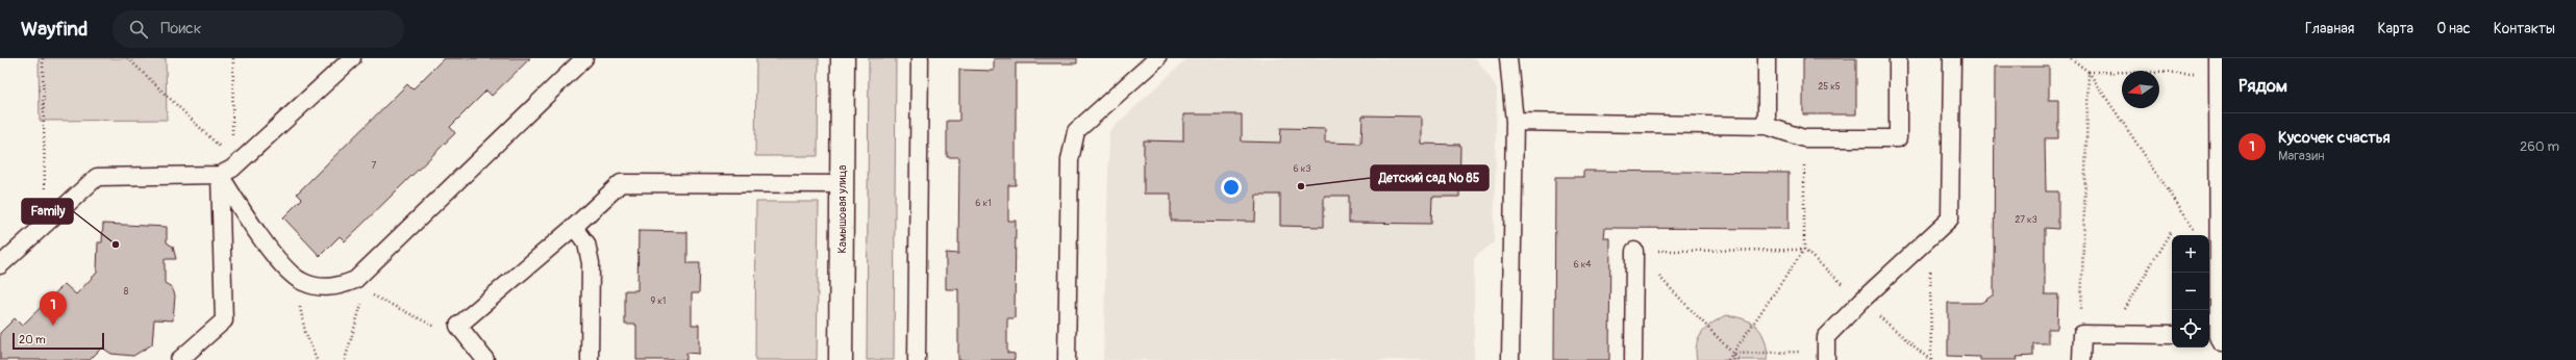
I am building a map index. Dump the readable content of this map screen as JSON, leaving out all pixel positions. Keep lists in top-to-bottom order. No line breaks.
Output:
{"streets":{"street":["Камышовая улица"]},"places":["Детский сад № 85","Family"],"house_numbers":["25 к5","7","6 к3","6 к1","27 к3","6 к4","8","9 к1"],"scale_bar":"20 m","north":"left","page":{"header":"Wayfind","search":"Поиск","nav":["Главная","Карта","О нас","Контакты"],"heading":"Рядом","list":[{"mark":"1","name":"Кусочек счастья","note":"Магазин","value":"260 m"}],"map_buttons":["+","−"],"pins":"1","scale":"20 m"}}
